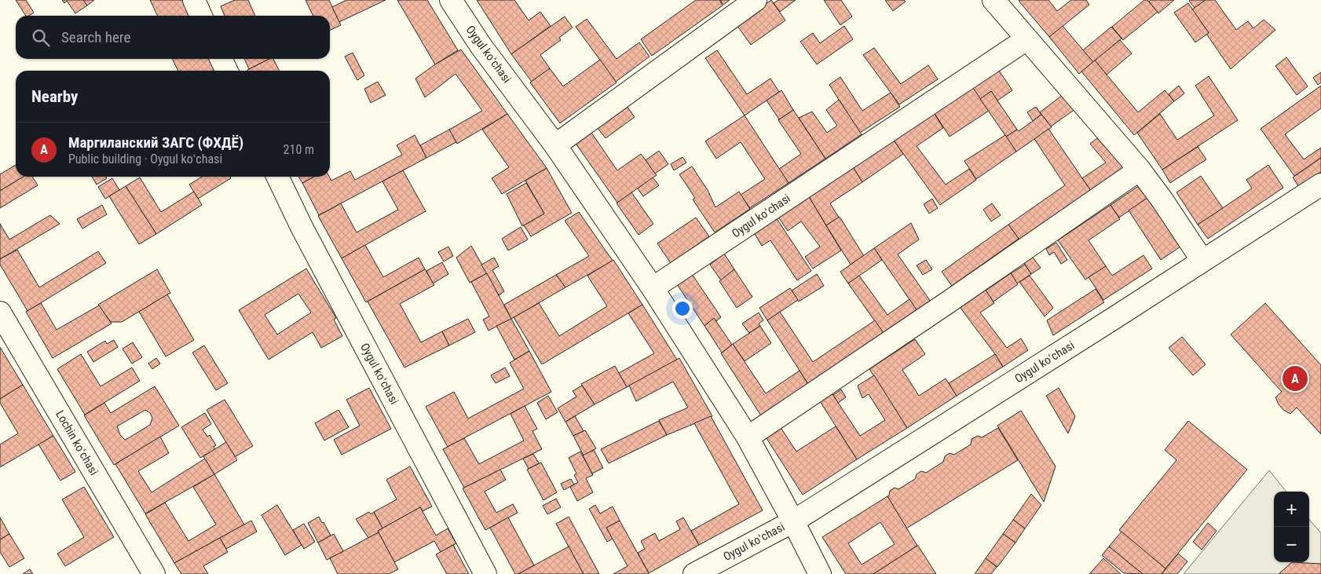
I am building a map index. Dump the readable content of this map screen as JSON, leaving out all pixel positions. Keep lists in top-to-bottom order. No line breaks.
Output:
{"streets":{"street":["Oygul koʻchasi","Lochin koʻchasi"]},"page":{"search":"Search here","heading":"Nearby","list":[{"mark":"A","name":"Маргиланский ЗАГС (ФХДЁ)","note":"Public building · Oygul koʻchasi","value":"210 m"}],"pins":"A","map_buttons":["+","−"]}}
